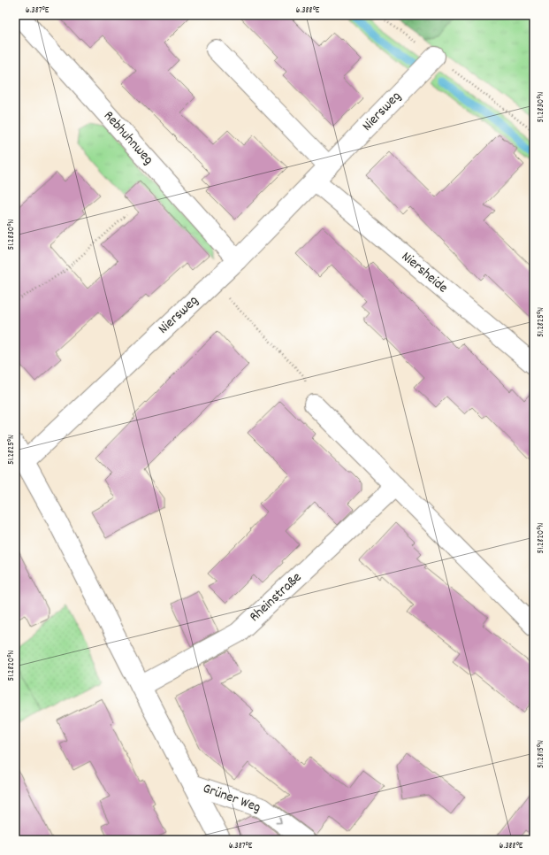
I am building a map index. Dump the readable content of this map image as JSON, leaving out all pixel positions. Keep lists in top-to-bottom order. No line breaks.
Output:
{"streets":{"street":["Niersweg","Rebhuhnweg","Niersheide","Rheinstraße","Grüner Weg"]},"crossings":[["Niersweg","Rebhuhnweg"],["Niersweg","Niersheide"]],"one_way":["Grüner Weg"],"coordinates":["6.387°E","6.388°E","51.2830°N","51.2825°N","51.2820°N","51.2815°N"]}
